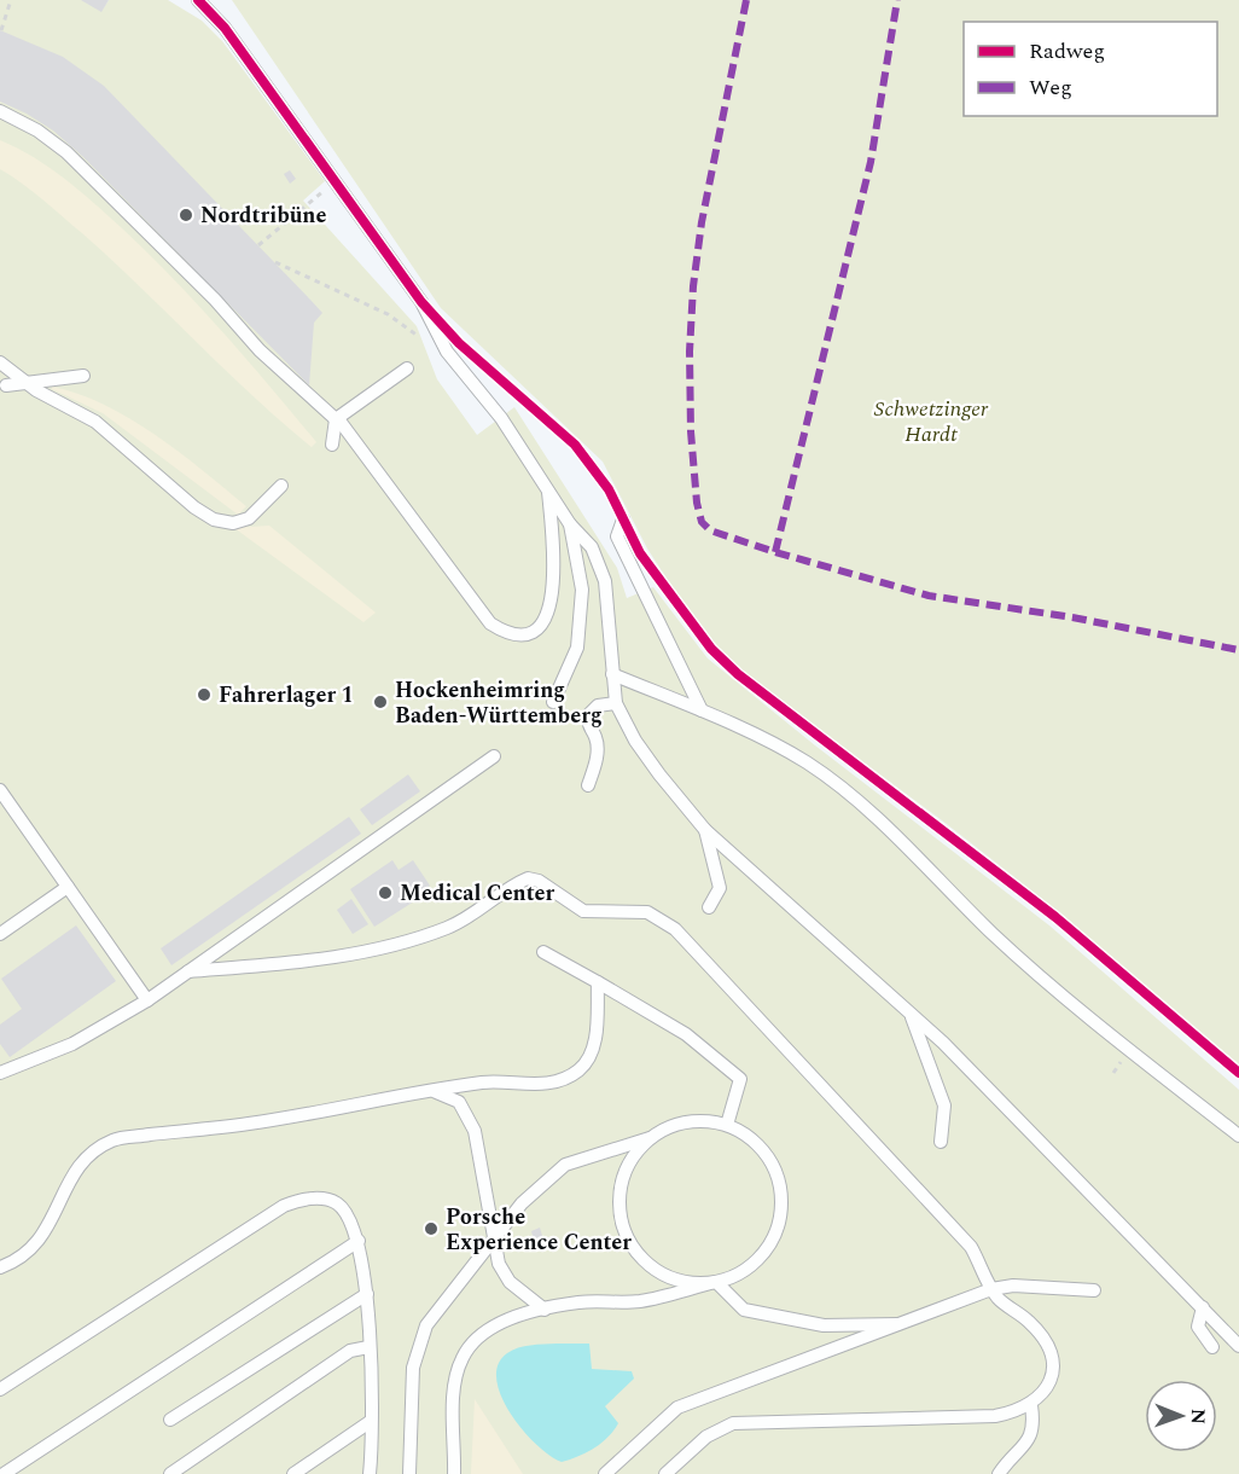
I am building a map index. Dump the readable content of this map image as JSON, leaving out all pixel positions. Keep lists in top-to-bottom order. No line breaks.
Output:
{"parks":["Schwetzinger Hardt"],"places":["Nordtribüne","Fahrerlager 1","Hockenheimring Baden-Württemberg","Medical Center","Porsche Experience Center"],"legend":["Radweg","Weg"],"north":"right"}
